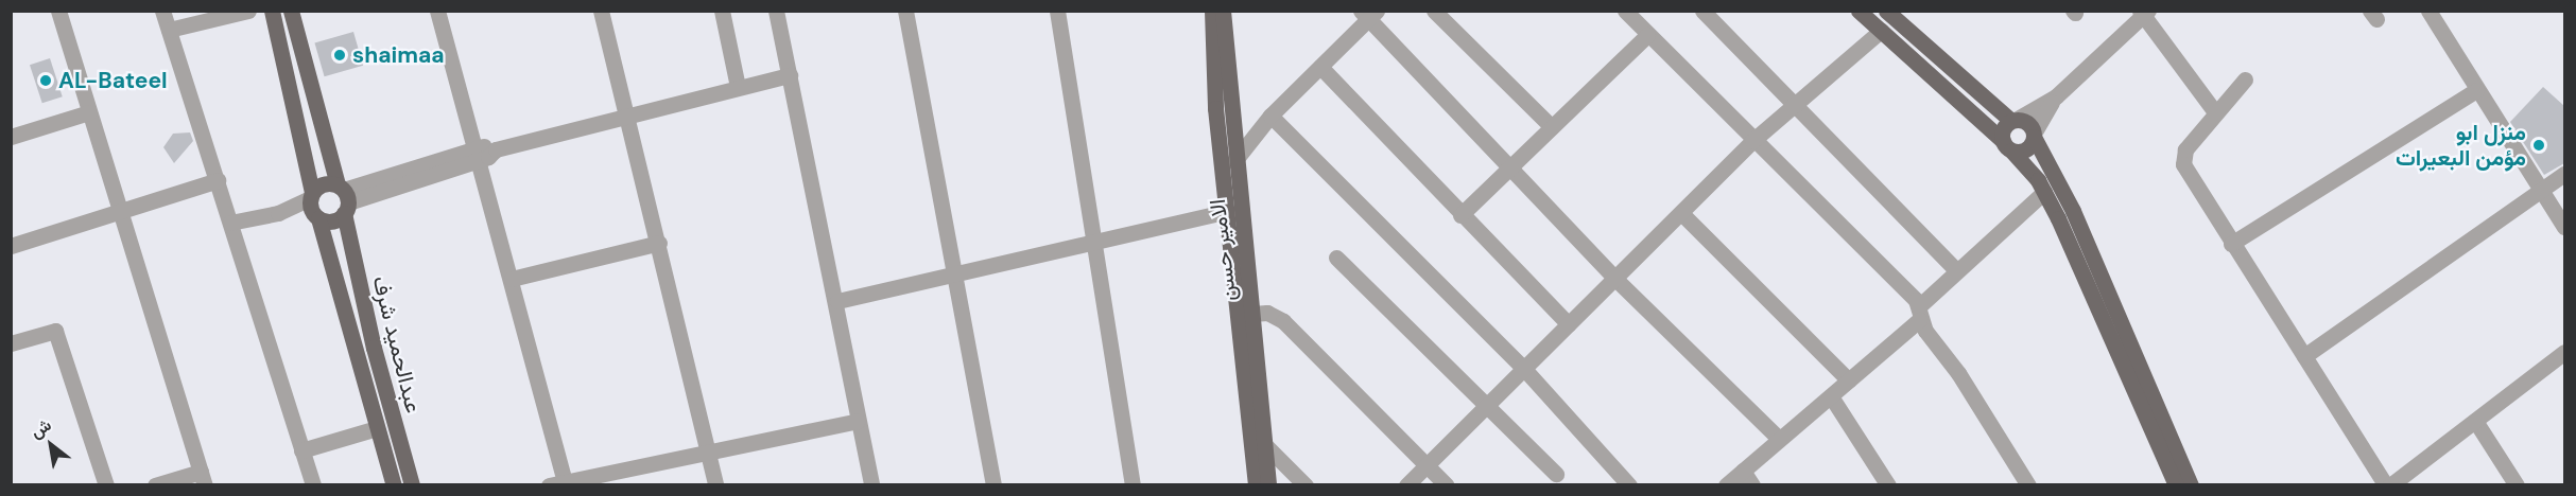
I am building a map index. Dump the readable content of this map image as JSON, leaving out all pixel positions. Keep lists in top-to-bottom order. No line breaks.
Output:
{"streets":{"main road":["الامير حسن","عبدالحميد شرف"]},"places":["shaimaa","AL-Bateel","منزل ابو مؤمن البعيرات"],"north":"top left"}
